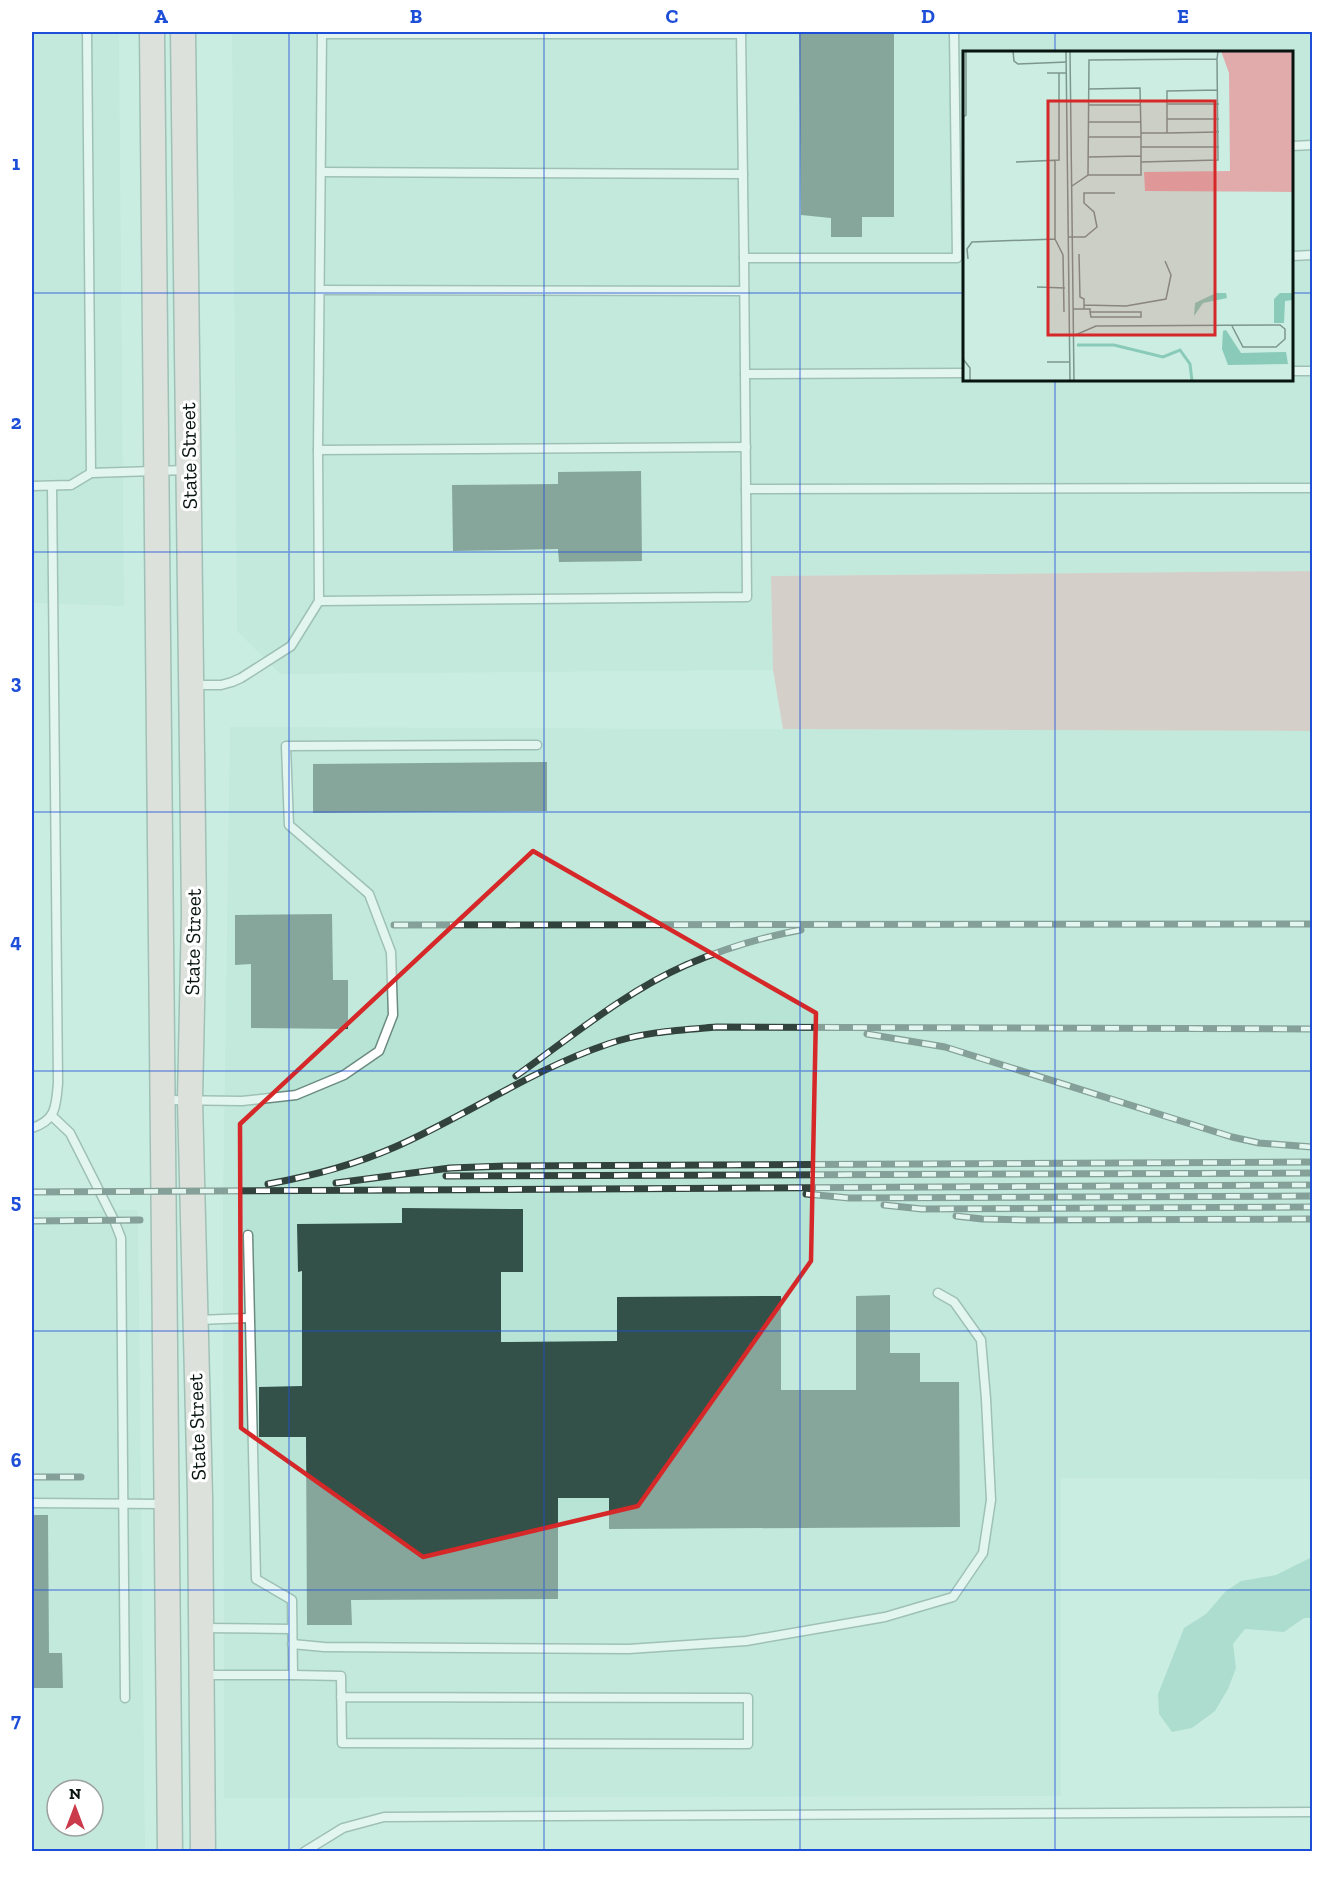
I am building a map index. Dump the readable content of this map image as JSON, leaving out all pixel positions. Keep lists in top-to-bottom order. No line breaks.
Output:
{"streets":{"street":["State Street"]},"north":"top","grid":{"columns":["A","B","C","D","E"],"rows":["1","2","3","4","5","6","7"]}}
